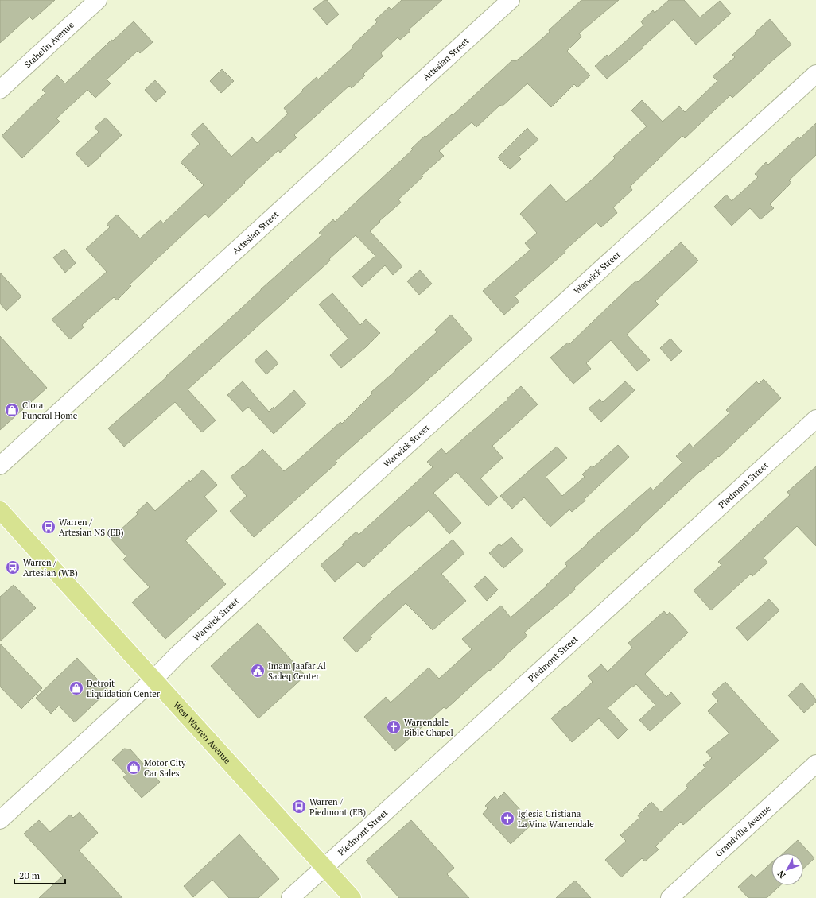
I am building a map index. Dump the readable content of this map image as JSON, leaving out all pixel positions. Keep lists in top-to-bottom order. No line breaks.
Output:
{"streets":{"main road":["West Warren Avenue"],"street":["Stahelin Avenue","Artesian Street","Warwick Street","Piedmont Street","Grandville Avenue"]},"crossings":[["Warwick Street","West Warren Avenue"],["Piedmont Street","West Warren Avenue"]],"places":{"shop":["Clora Funeral Home","Detroit Liquidation Center","Motor City Car Sales"],"bus stop":["Warren / Artesian NS (EB)","Warren / Artesian (WB)","Warren / Piedmont (EB)"],"public building":["Imam Jaafar Al Sadeq Center"],"church":["Warrendale Bible Chapel","Iglesia Cristiana La Vina Warrendale"]},"scale_bar":"20 m","north":"bottom left"}
